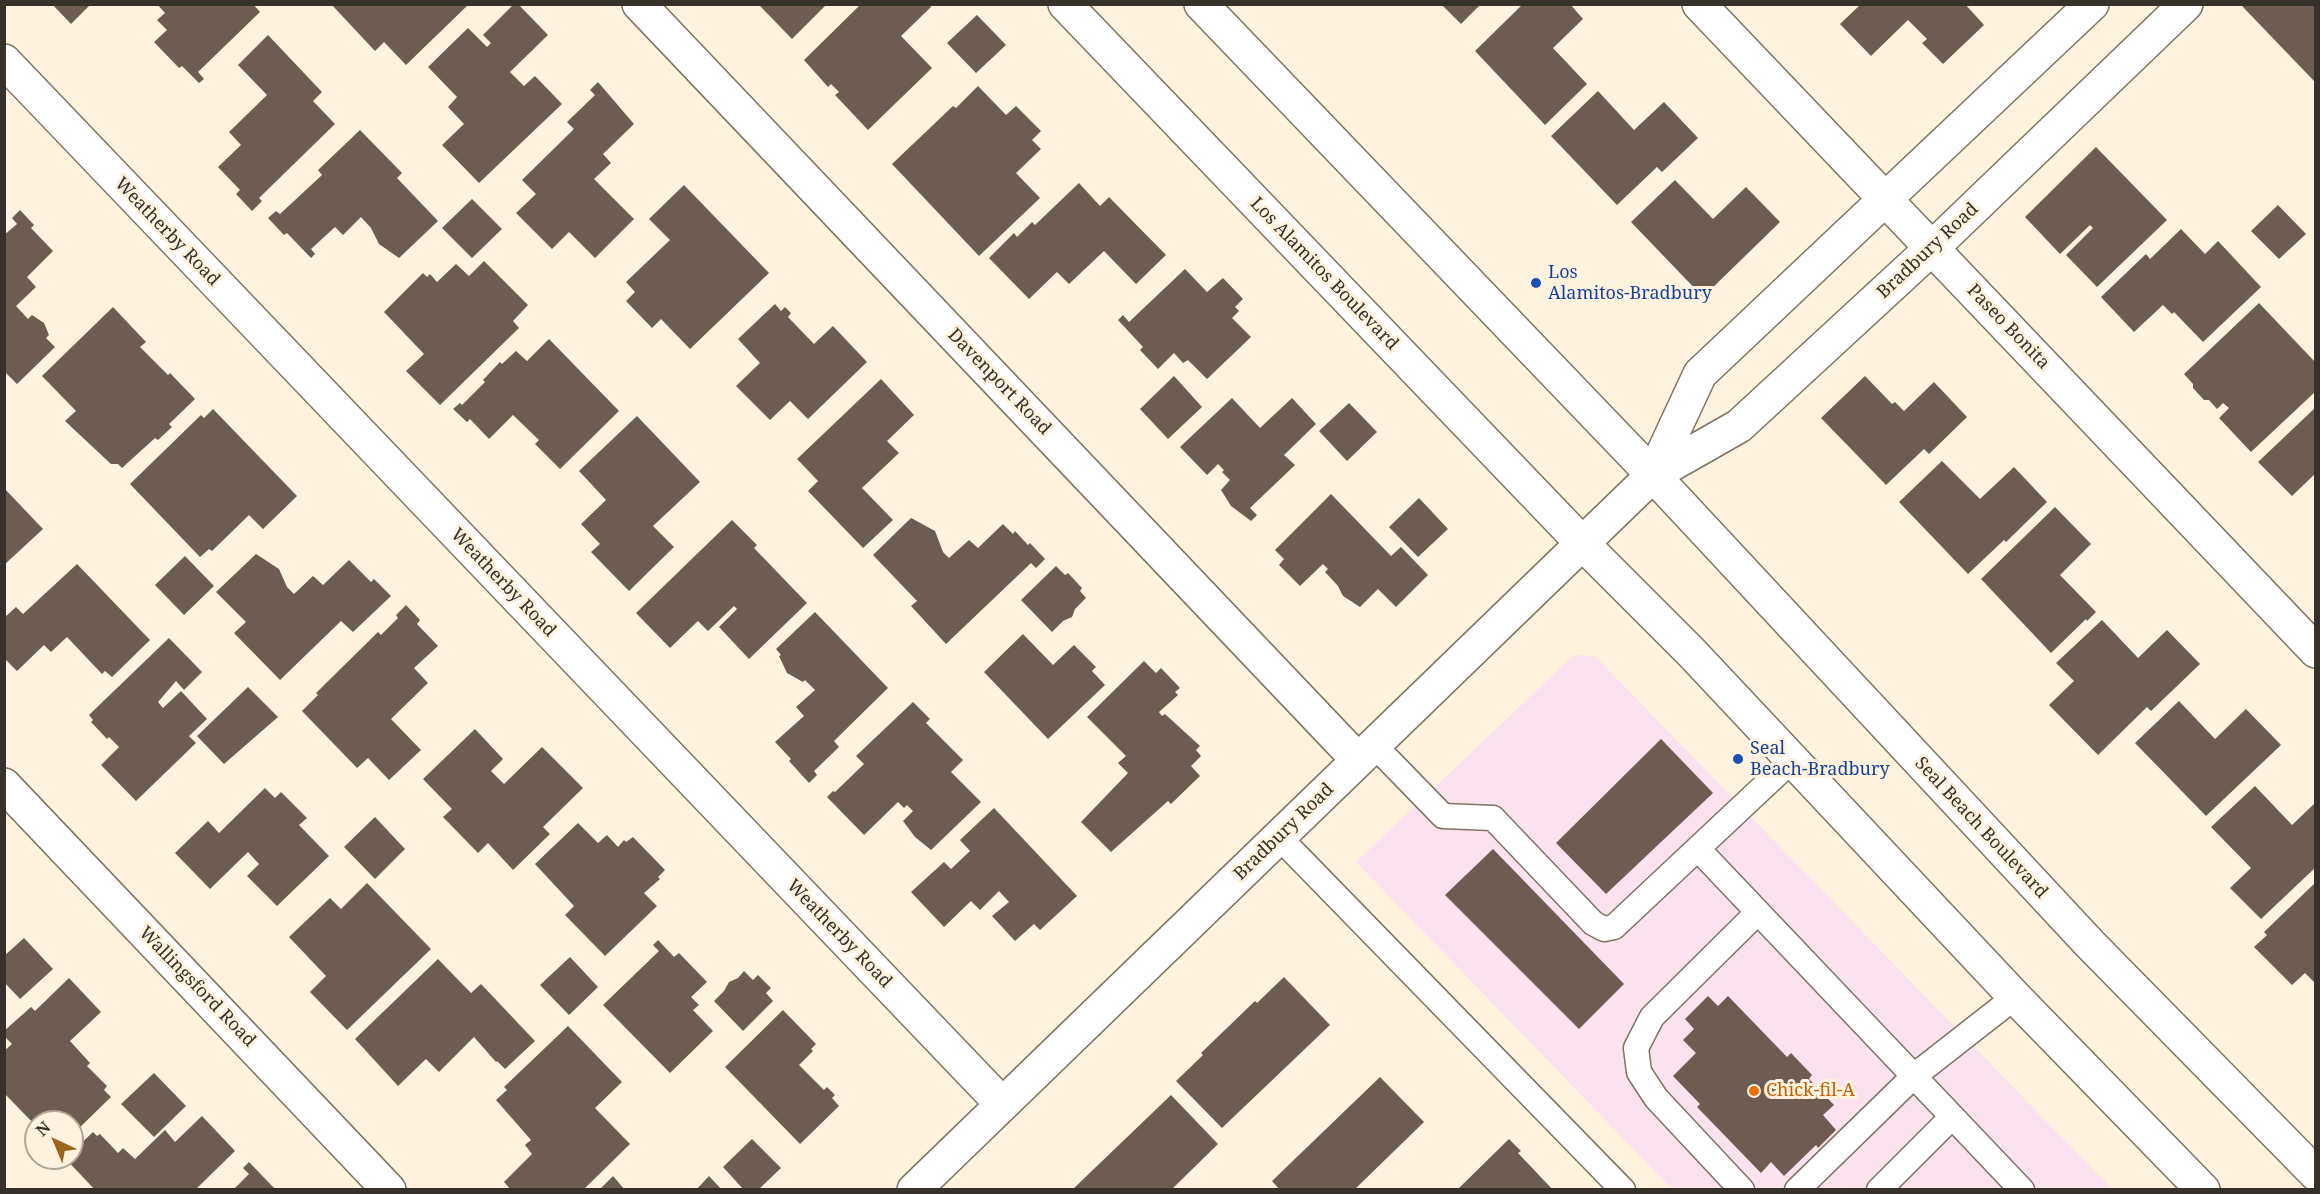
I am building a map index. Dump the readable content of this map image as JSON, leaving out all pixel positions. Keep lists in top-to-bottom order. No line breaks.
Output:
{"streets":{"street":["Weatherby Road","Bradbury Road","Los Alamitos Boulevard","Paseo Bonita","Davenport Road","Seal Beach Boulevard","Wallingsford Road"]},"crossings":[["Weatherby Road","Bradbury Road"],["Bradbury Road","Los Alamitos Boulevard"],["Bradbury Road","Paseo Bonita"],["Bradbury Road","Davenport Road"],["Bradbury Road","Seal Beach Boulevard"]],"places":["Los Alamitos-Bradbury","Seal Beach-Bradbury","Chick-fil-A"],"north":"top left"}
